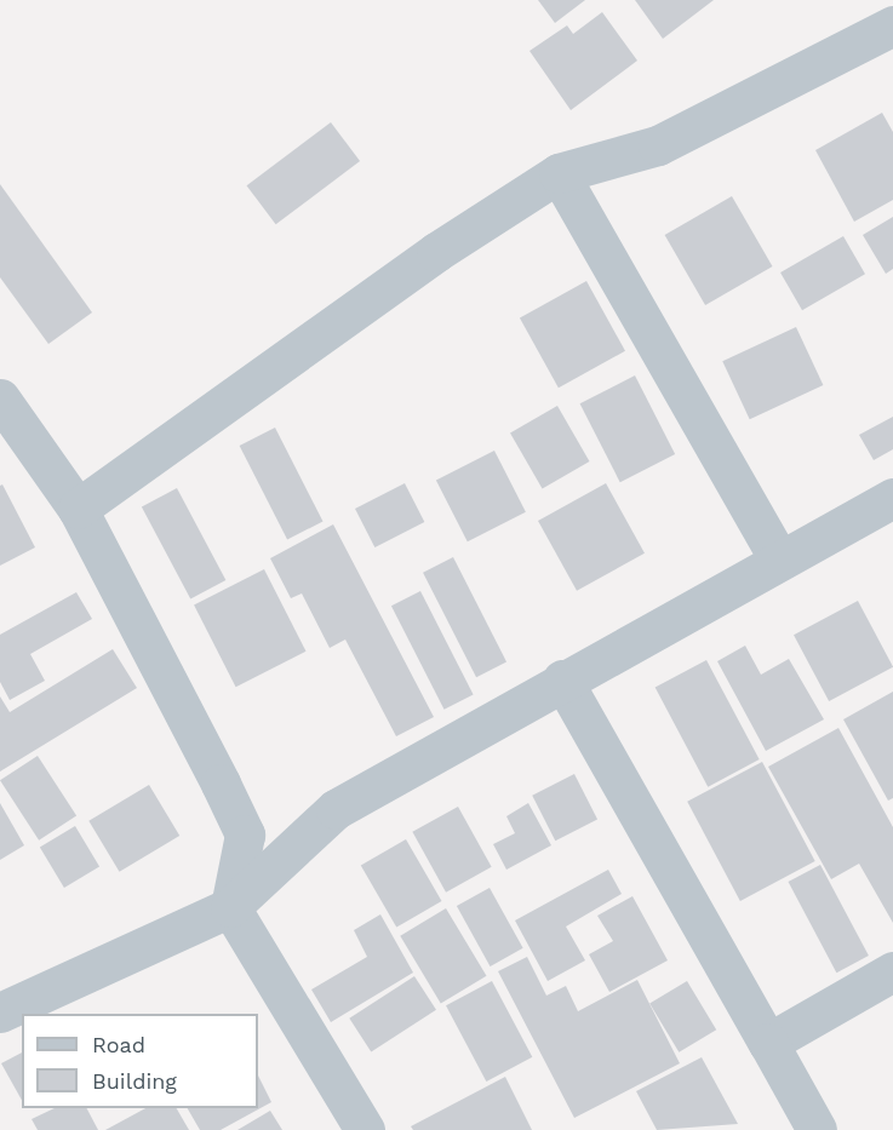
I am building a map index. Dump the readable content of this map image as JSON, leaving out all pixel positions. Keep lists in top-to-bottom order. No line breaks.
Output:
{"legend":["Road","Building"]}
